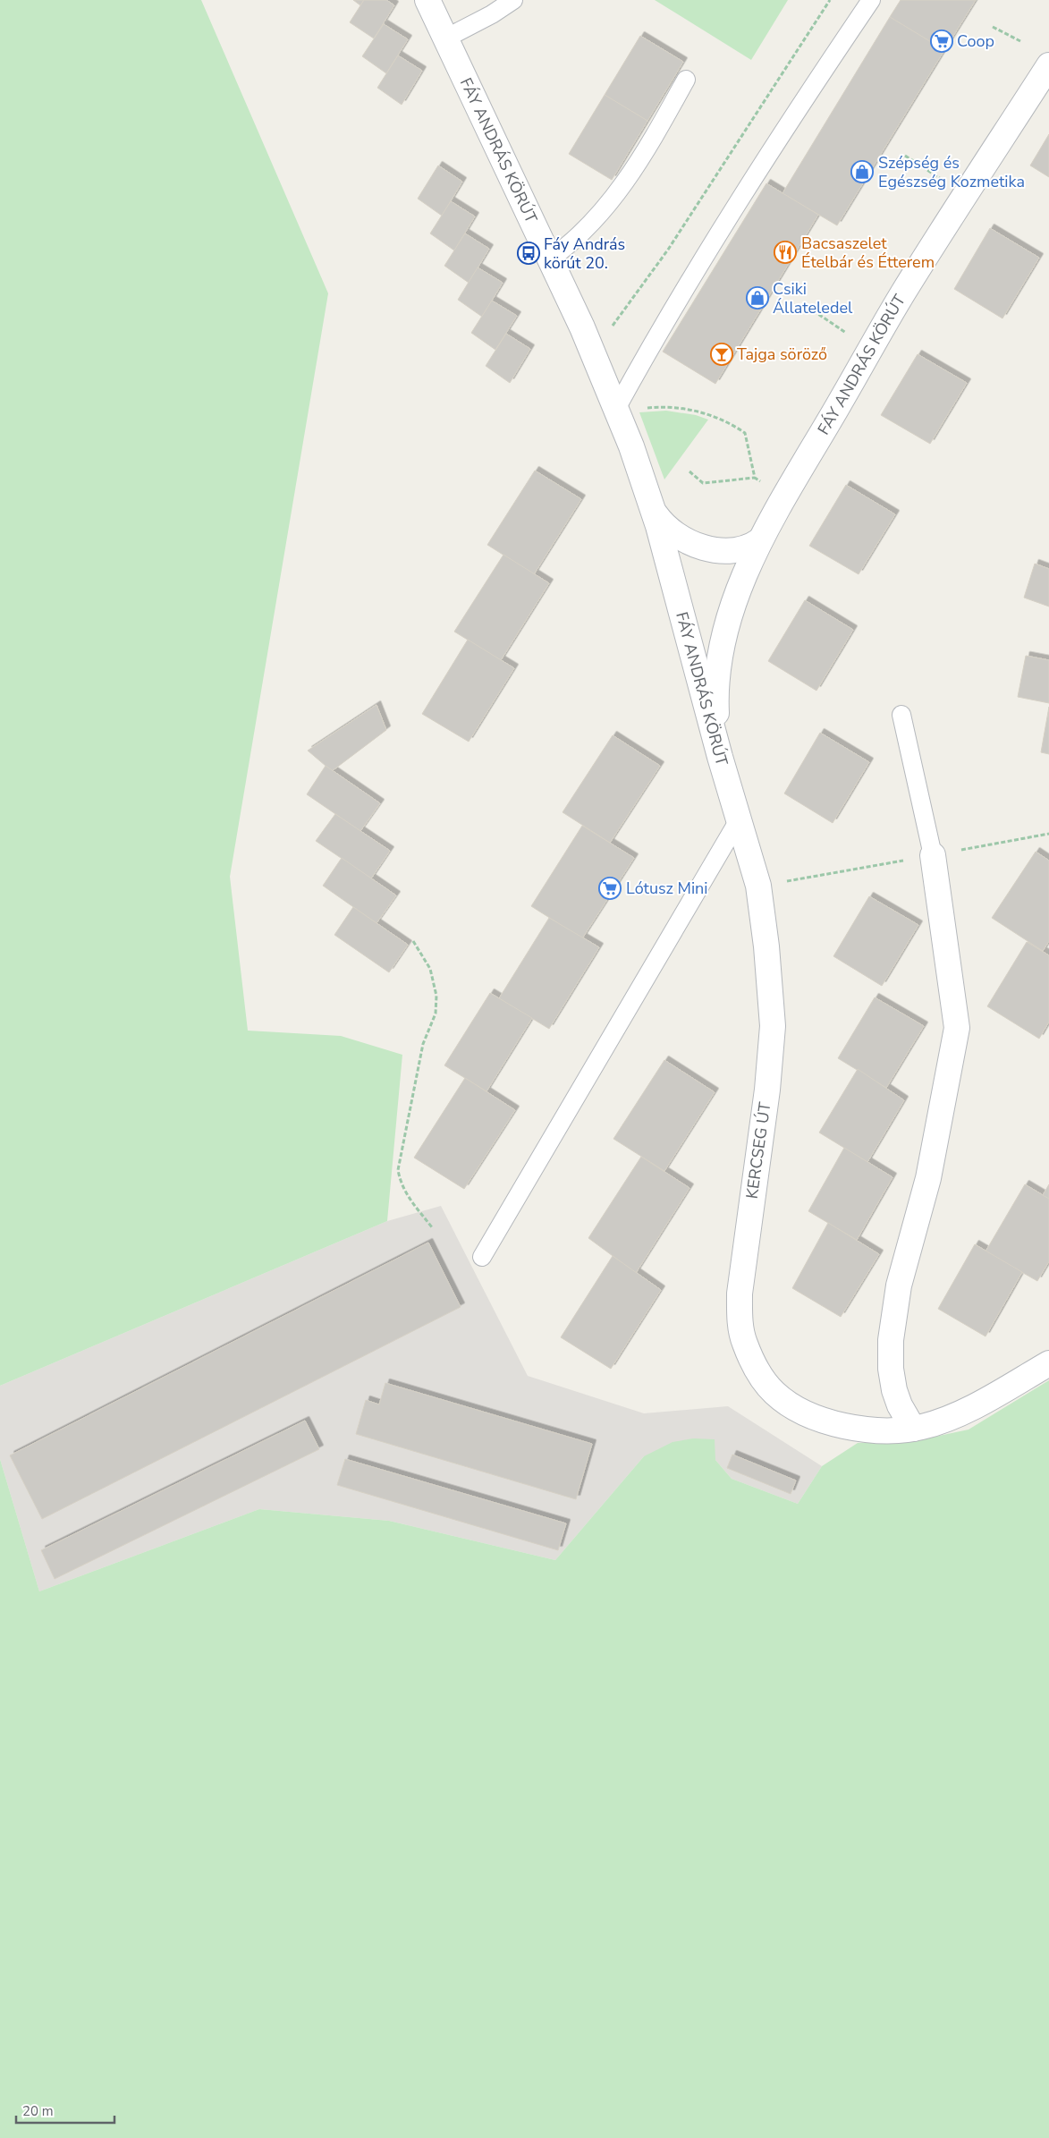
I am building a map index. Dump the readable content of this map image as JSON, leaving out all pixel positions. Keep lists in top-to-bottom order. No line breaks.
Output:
{"streets":{"street":["FÁY ANDRÁS KÖRÚT","KERCSEG ÚT"]},"crossings":[["FÁY ANDRÁS KÖRÚT","KERCSEG ÚT"]],"places":{"supermarket":["Coop","Lótusz Mini"],"shop":["Szépség és Egészség Kozmetika","Csiki Állateledel"],"restaurant":["Bacsaszelet Ételbár és Étterem"],"bus stop":["Fáy András körút 20."],"bar":["Tajga söröző"]},"scale_bar":"20 m"}
